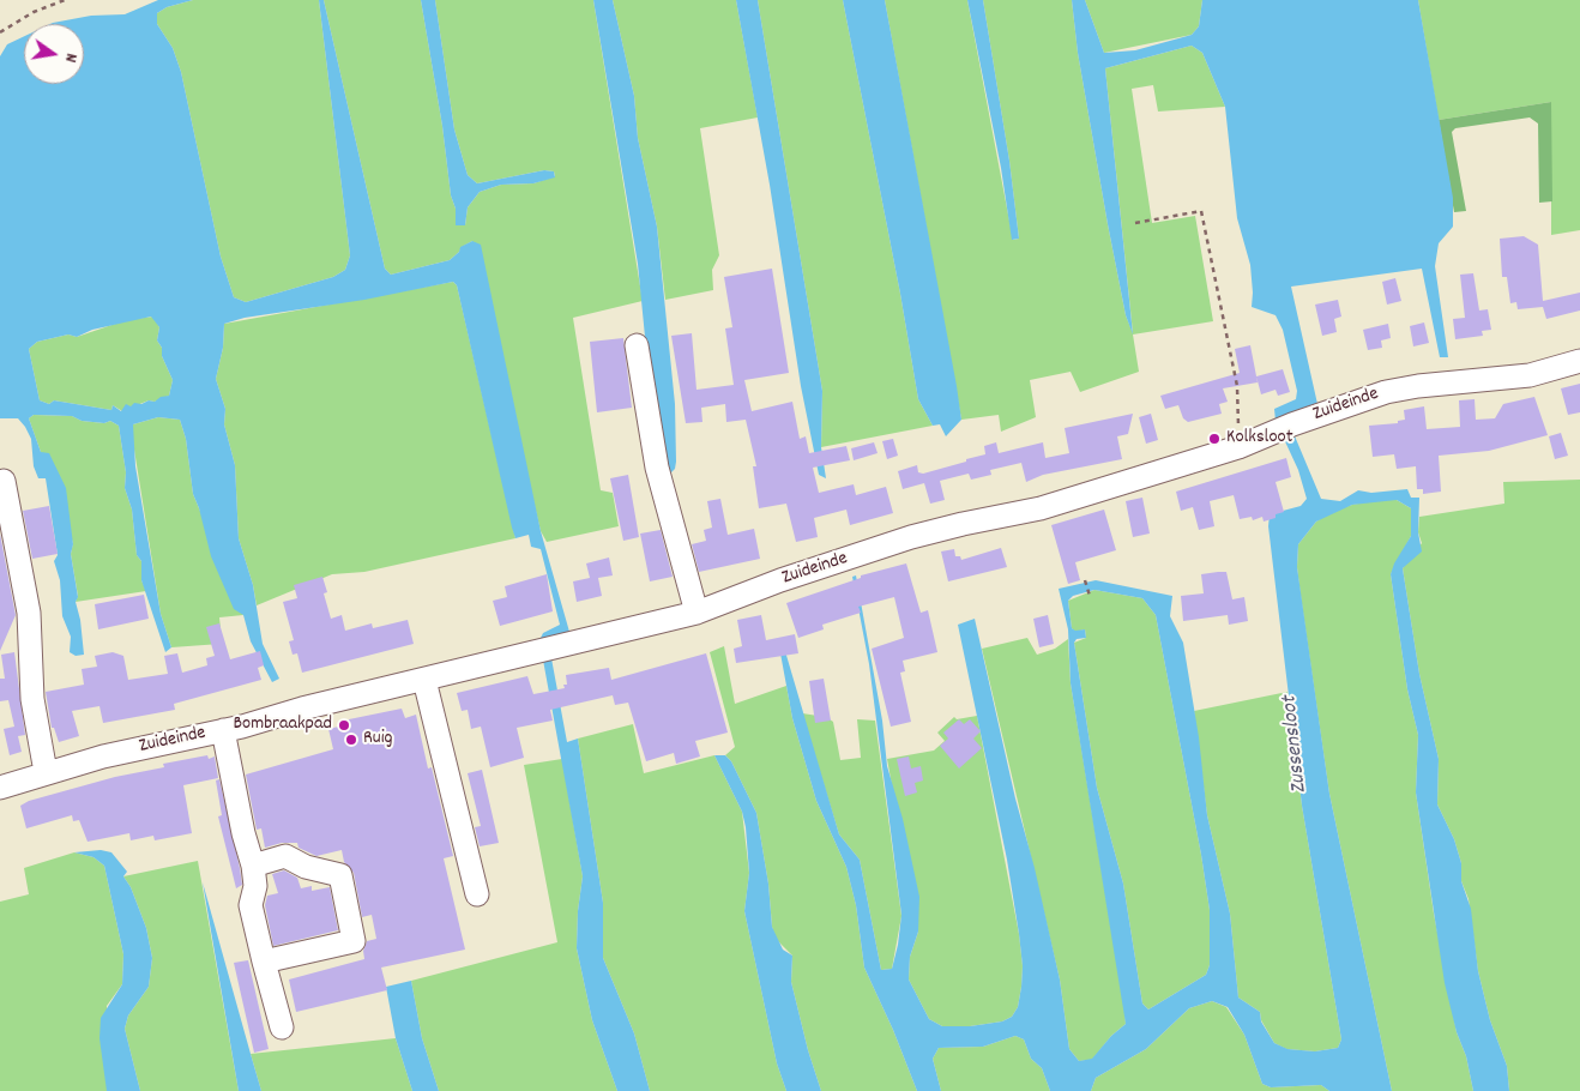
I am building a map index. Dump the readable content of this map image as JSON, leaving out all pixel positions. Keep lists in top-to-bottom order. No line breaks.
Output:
{"streets":{"street":["Zuideinde"]},"water":["Zussensloot"],"places":["Kolksloot","Bombraakpad","Ruig"],"north":"right"}
